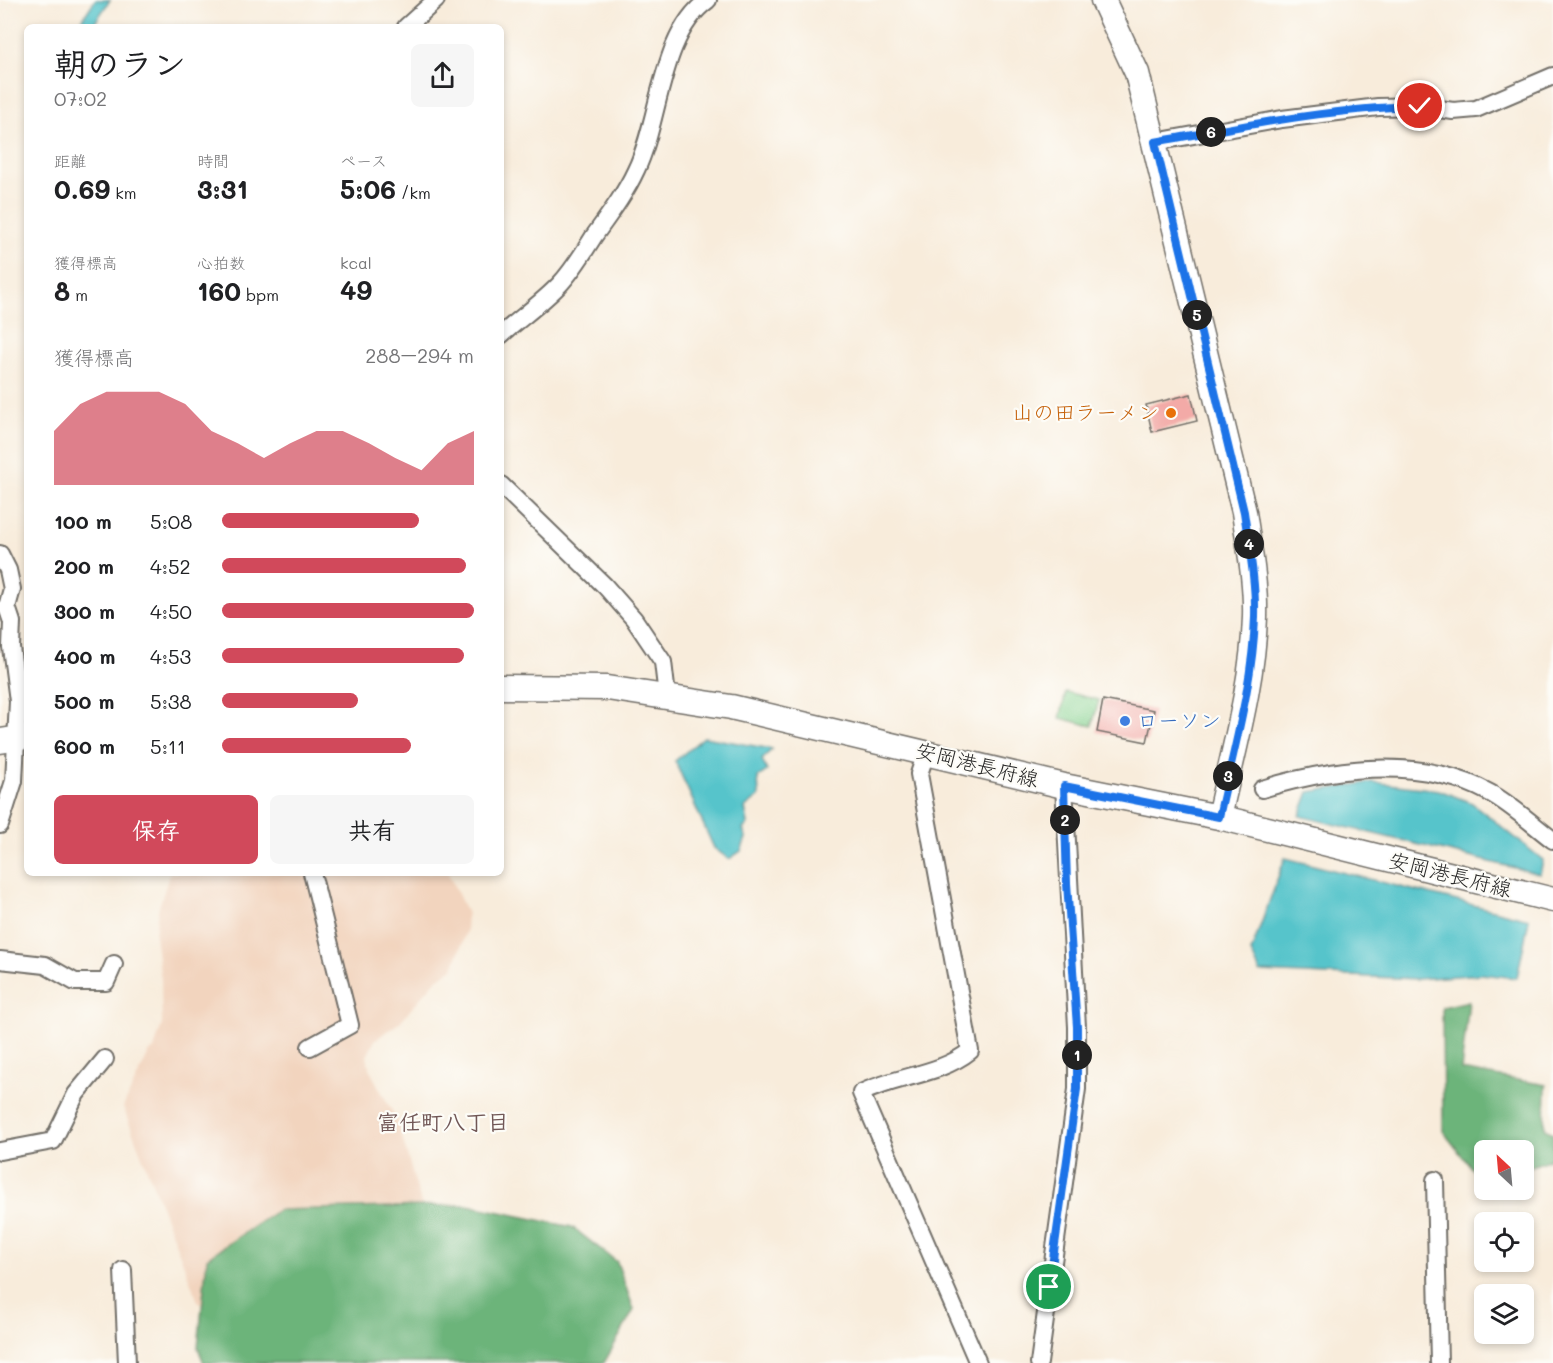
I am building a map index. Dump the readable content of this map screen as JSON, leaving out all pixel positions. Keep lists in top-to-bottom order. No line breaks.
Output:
{"streets":{"main road":["安岡港長府線"]},"districts":["富任町八丁目"],"places":["山の田ラーメン","ローソン"],"north":"top left","page":{"heading":["朝のラン","07:02"],"pins":["6","5","4","3","2","1"],"stats":[["距離","0.69 km"],["時間","3:31"],["ペース","5:06 /km"],["獲得標高","8 m"],["心拍数","160 bpm"],["kcal","49"]],"chart":["獲得標高","288–294 m"],"list":[{"name":"100 m","note":"5:08"},{"name":"200 m","note":"4:52"},{"name":"300 m","note":"4:50"},{"name":"400 m","note":"4:53"},{"name":"500 m","note":"5:38"},{"name":"600 m","note":"5:11"}],"buttons":["保存","共有"]}}
